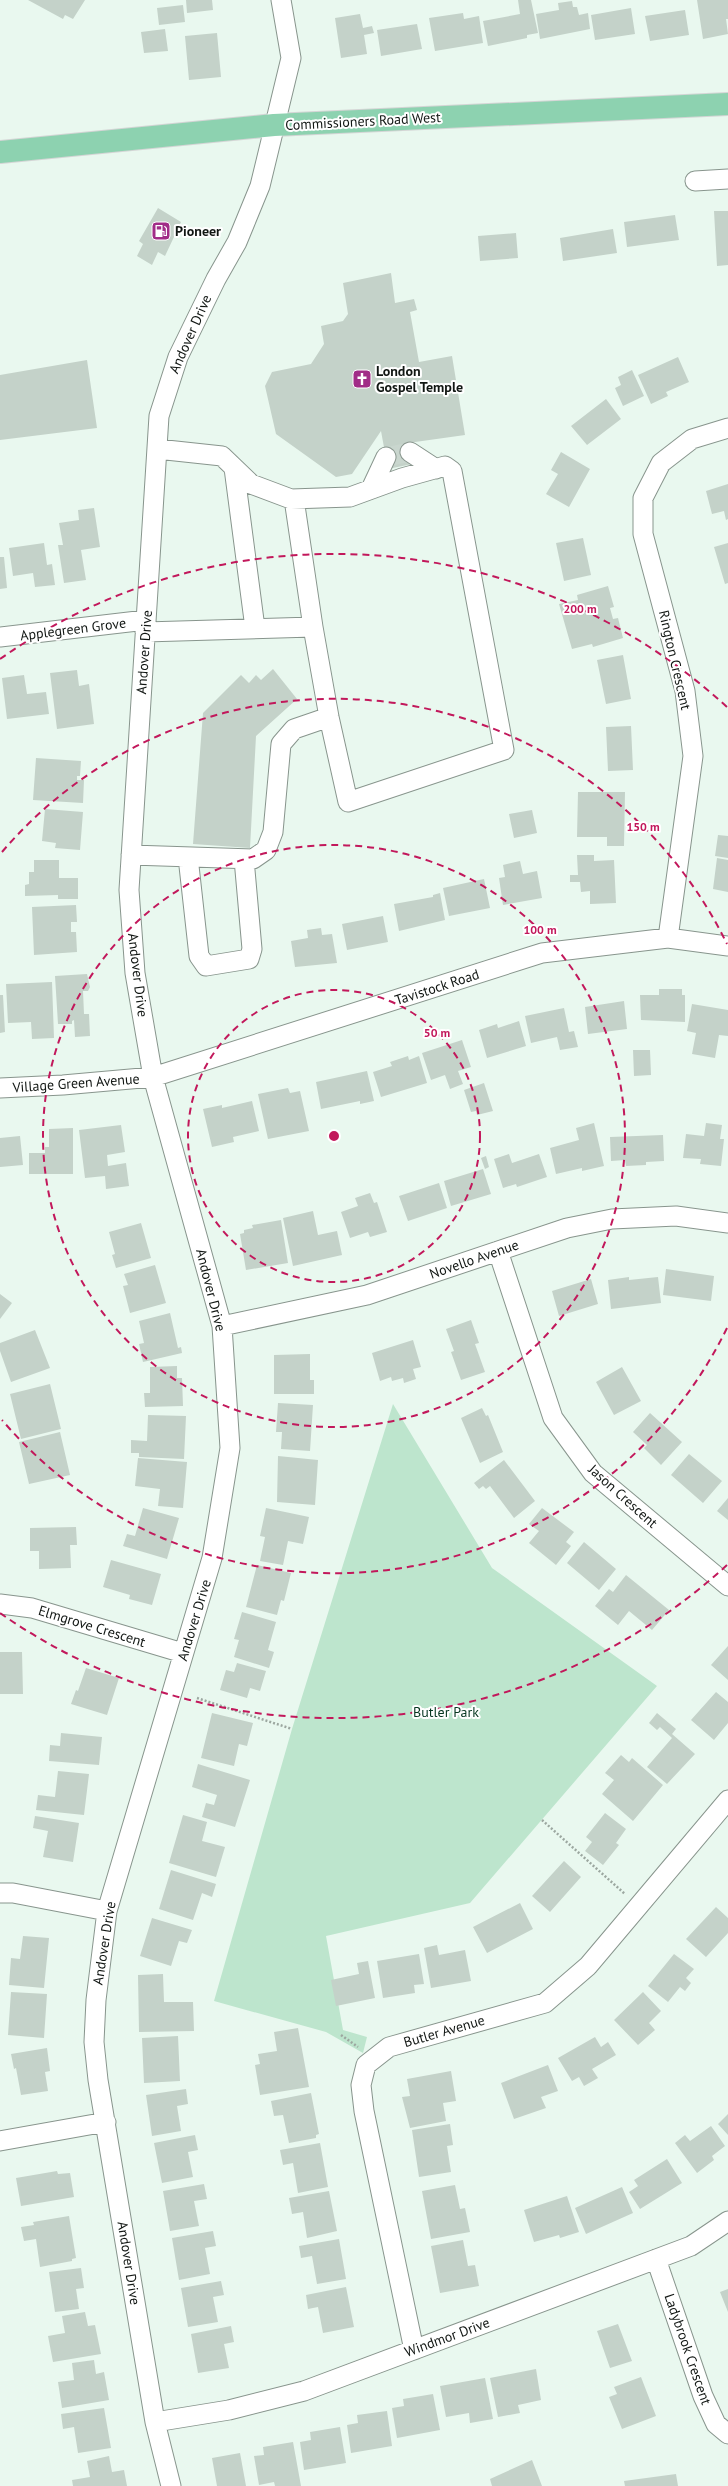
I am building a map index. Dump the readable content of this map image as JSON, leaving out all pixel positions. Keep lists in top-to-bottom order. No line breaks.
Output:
{"streets":{"main road":["Commissioners Road West"],"street":["Andover Drive","Applegreen Grove","Rington Crescent","Tavistock Road","Village Green Avenue","Novello Avenue","Jason Crescent","Elmgrove Crescent","Butler Avenue","Windmor Drive","Ladybrook Crescent"]},"crossings":[["Commissioners Road West","Andover Drive"],["Andover Drive","Applegreen Grove"],["Andover Drive","Tavistock Road"],["Andover Drive","Village Green Avenue"],["Andover Drive","Novello Avenue"],["Andover Drive","Elmgrove Crescent"],["Andover Drive","Windmor Drive"],["Rington Crescent","Tavistock Road"],["Tavistock Road","Village Green Avenue"],["Novello Avenue","Jason Crescent"],["Butler Avenue","Windmor Drive"],["Windmor Drive","Ladybrook Crescent"]],"parks":["Butler Park"],"places":{"fuel station":["Pioneer"],"church":["London Gospel Temple"]},"rings":["200 m","150 m","100 m","50 m"]}
